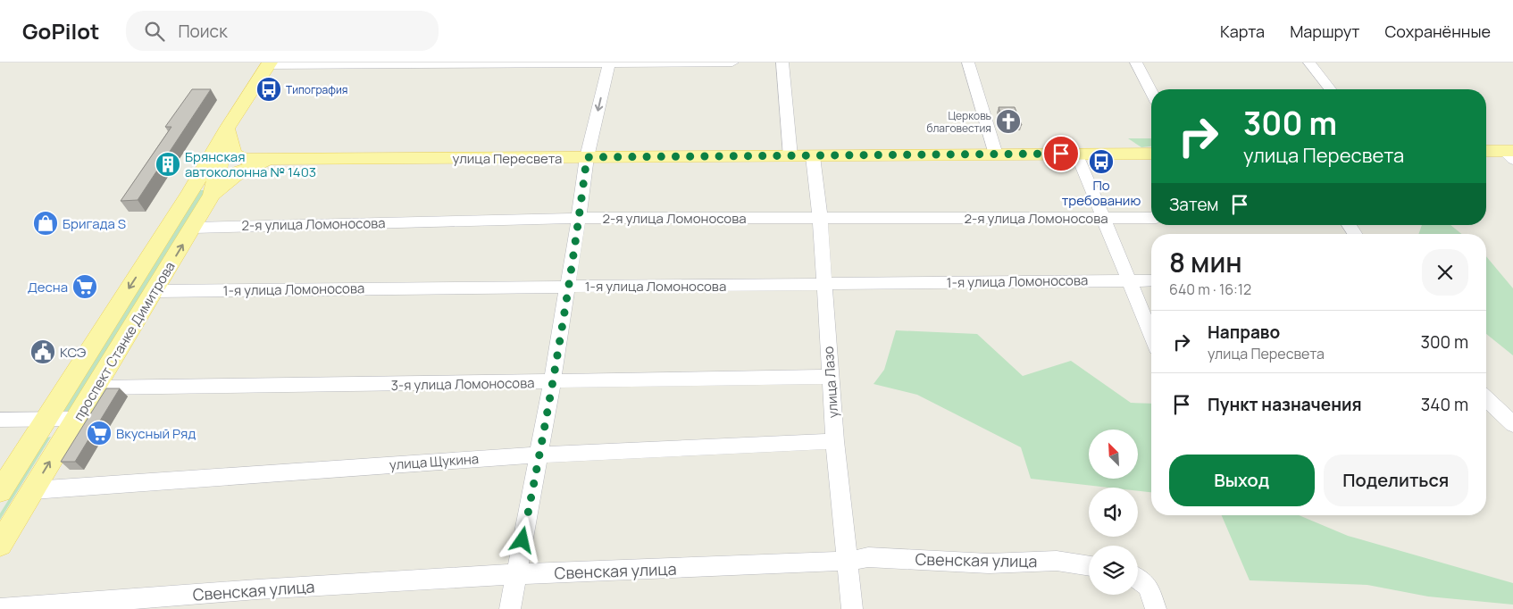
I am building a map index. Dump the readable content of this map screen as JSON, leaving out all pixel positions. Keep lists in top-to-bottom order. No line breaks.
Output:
{"streets":{"main road":["улица Пересвета","проспект Станке Димитрова"],"street":["2-я улица Ломоносова","1-я улица Ломоносова","улица Лазо","3-я улица Ломоносова","улица Щукина","Свенская улица"]},"crossings":[["улица Пересвета","проспект Станке Димитрова"],["улица Пересвета","улица Лазо"],["2-я улица Ломоносова","проспект Станке Димитрова"],["2-я улица Ломоносова","улица Лазо"],["1-я улица Ломоносова","проспект Станке Димитрова"],["1-я улица Ломоносова","улица Лазо"],["проспект Станке Димитрова","3-я улица Ломоносова"],["проспект Станке Димитрова","улица Щукина"],["улица Лазо","3-я улица Ломоносова"],["улица Лазо","улица Щукина"],["улица Лазо","Свенская улица"]],"places":{"bus stop":["Типография","По требованию"],"church":["Церковь благовестия"],"building":["Брянская автоколонна № 1403"],"shop":["Бригада S"],"supermarket":["Десна","Вкусный Ряд"],"public building":["КСЭ"]},"north":"top left","page":{"header":"GoPilot","search":"Поиск","nav":["Карта","Маршрут","Сохранённые"],"turn":["300 m","улица Пересвета"],"then":"Затем","heading":["8 мин","640 m · 16:12"],"list":[{"name":"Направо","note":"улица Пересвета","value":"300 m"},{"name":"Пункт назначения","value":"340 m"}],"buttons":["Выход","Поделиться"]}}
